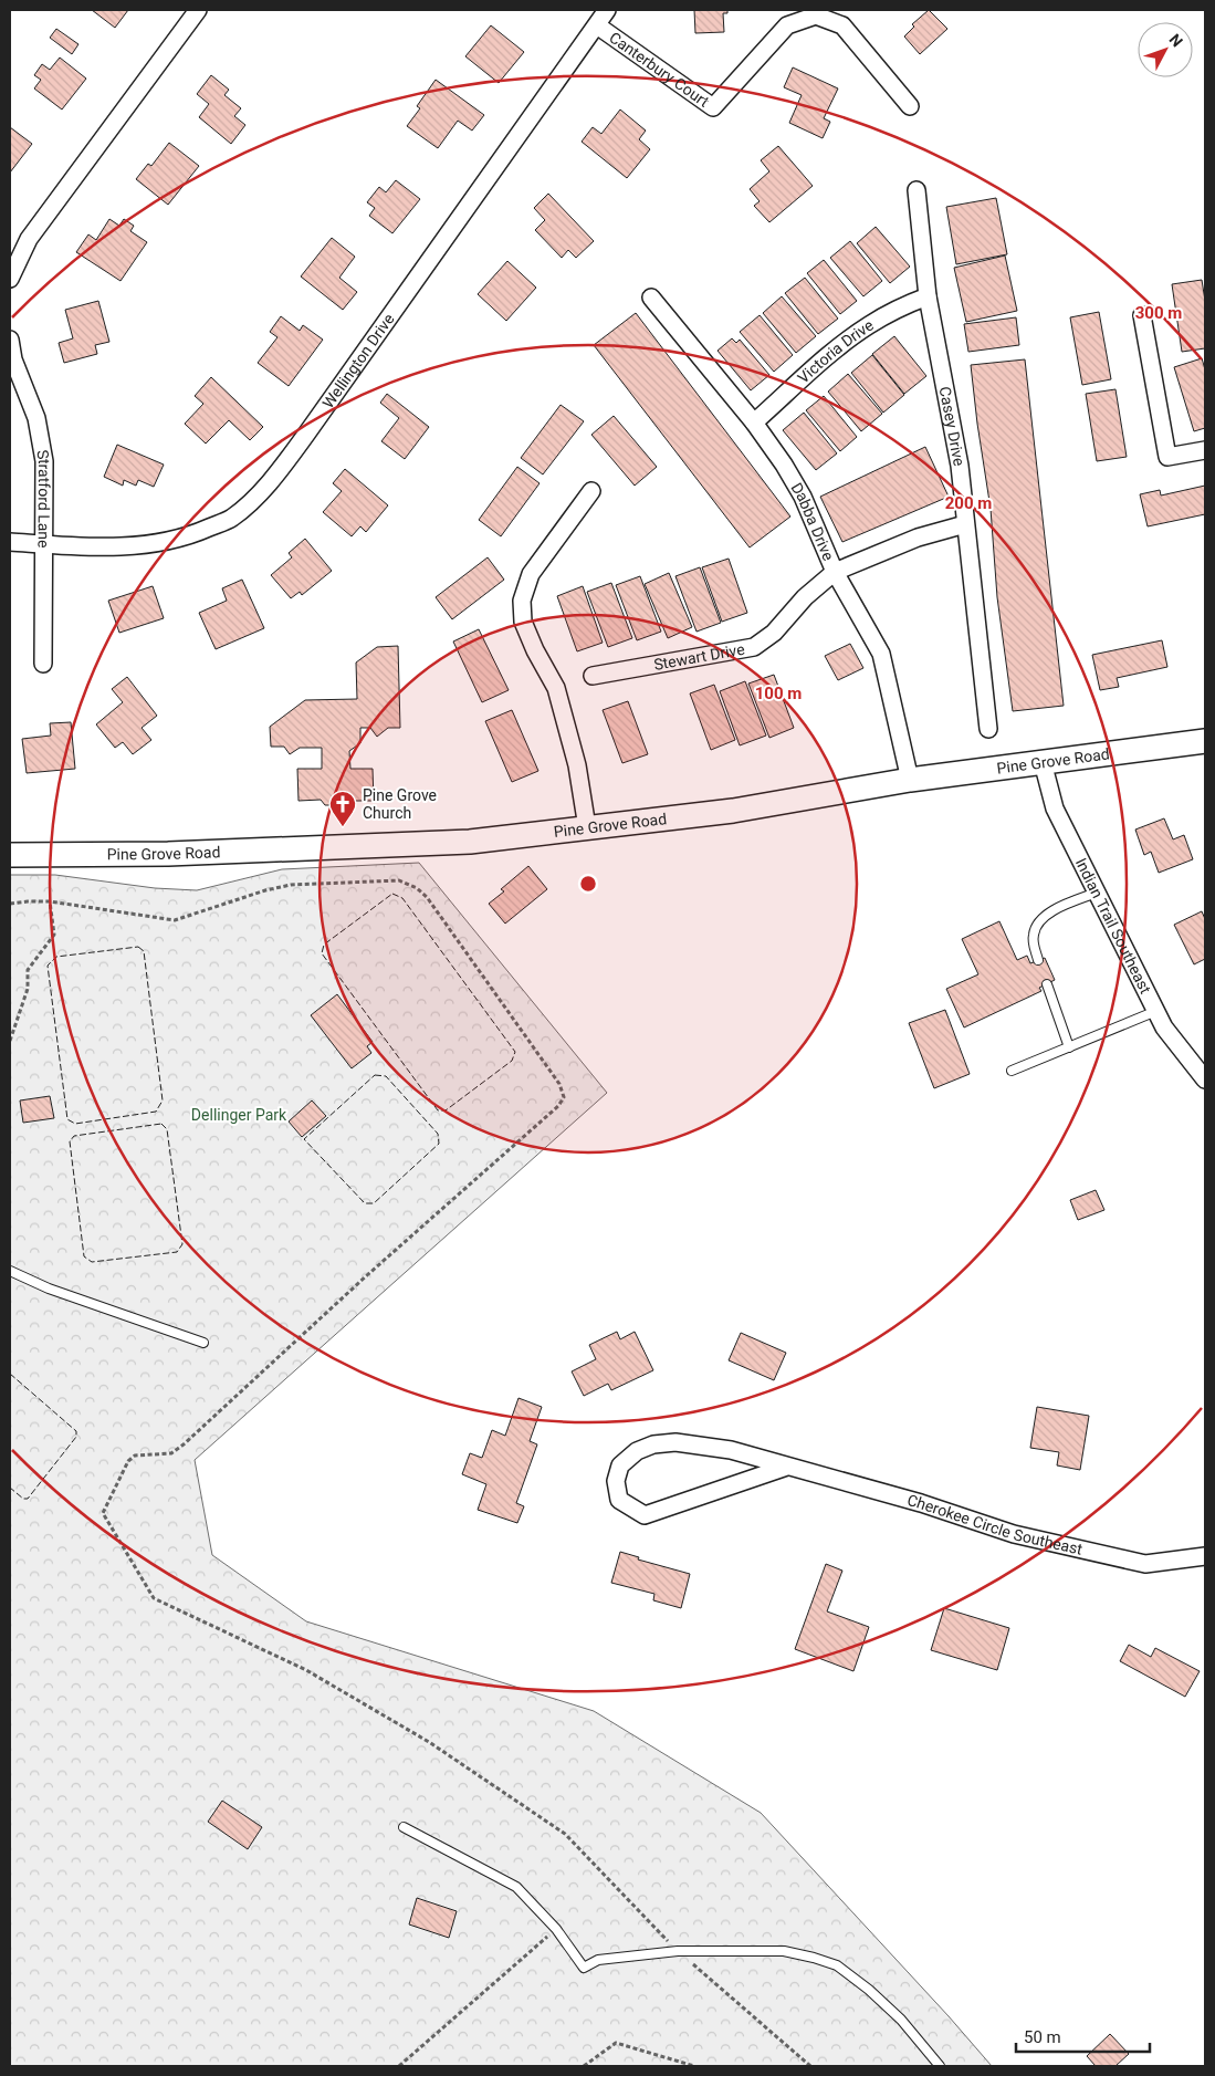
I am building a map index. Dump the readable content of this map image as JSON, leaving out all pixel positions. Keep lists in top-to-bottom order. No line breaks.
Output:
{"streets":{"street":["Canterbury Court","Victoria Drive","Wellington Drive","Casey Drive","Stratford Lane","Dabba Drive","Stewart Drive","Pine Grove Road","Indian Trail Southeast","Cherokee Circle Southeast"]},"crossings":[["Canterbury Court","Wellington Drive"],["Victoria Drive","Casey Drive"],["Victoria Drive","Dabba Drive"],["Wellington Drive","Stratford Lane"],["Casey Drive","Stewart Drive"],["Dabba Drive","Stewart Drive"],["Dabba Drive","Pine Grove Road"],["Pine Grove Road","Indian Trail Southeast"]],"parks":["Dellinger Park"],"places":{"church":["Pine Grove Church"]},"scale_bar":"50 m","north":"top right","rings":["300 m","200 m","100 m"]}
